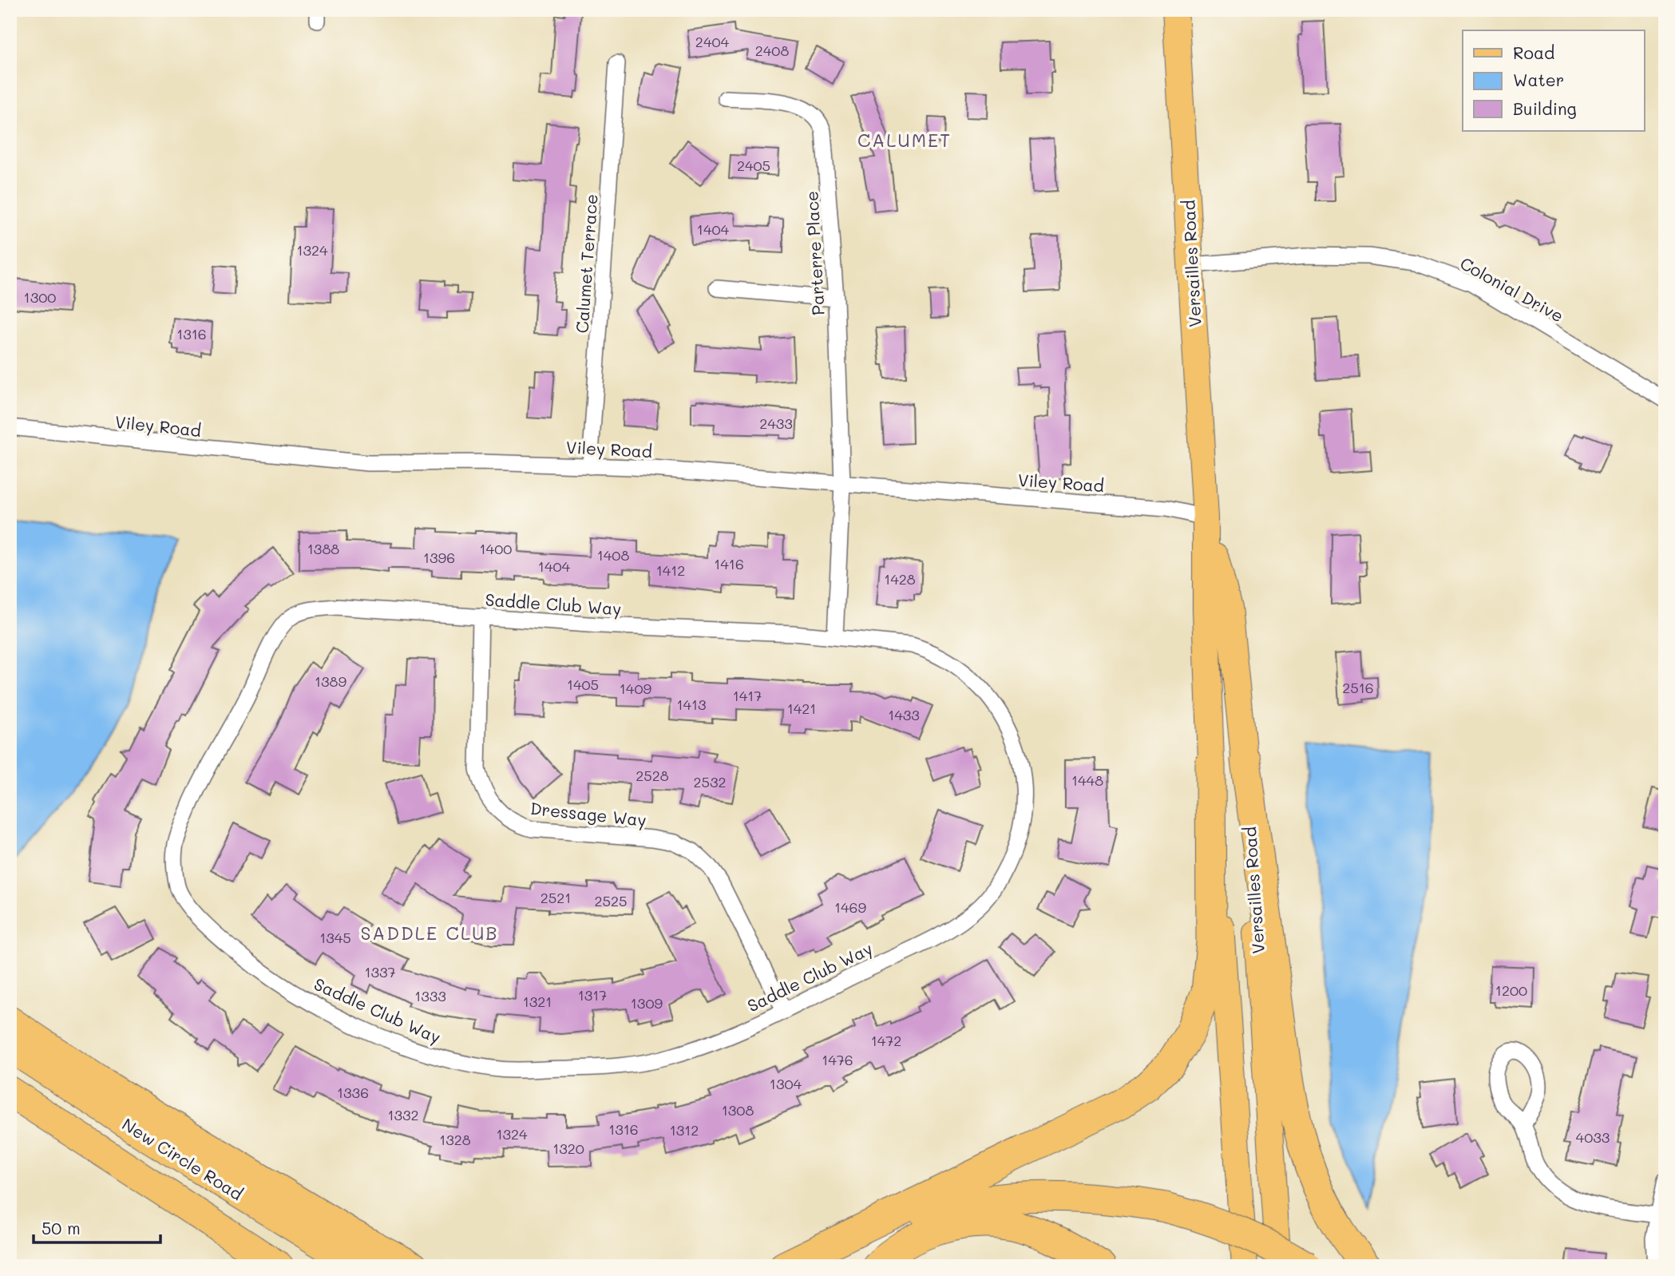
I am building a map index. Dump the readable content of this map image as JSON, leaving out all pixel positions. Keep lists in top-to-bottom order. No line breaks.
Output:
{"streets":{"highway":["New Circle Road"],"main road":["Versailles Road"],"street":["Parterre Place","Calumet Terrace","Colonial Drive","Viley Road","Saddle Club Way","Dressage Way"]},"crossings":[["Parterre Place","Viley Road"],["Calumet Terrace","Viley Road"],["Versailles Road","Colonial Drive"],["Versailles Road","Viley Road"],["Saddle Club Way","Dressage Way"]],"districts":["CALUMET","SADDLE CLUB"],"house_numbers":["2404","2408","2405","1404","1324","1300","1316","2433","1388","1400","1408","1396","1416","1404","1412","1428","1389","1405","2516","1409","1417","1413","1421","1433","2528","1448","2532","2521","2525","1469","1345","1337","1200","1317","1333","1321","1309","1472","1476","1304","1336","1308","1332","1316","1312","1324","4033","1328","1320"],"legend":["Road","Water","Building"],"scale_bar":"50 m"}
